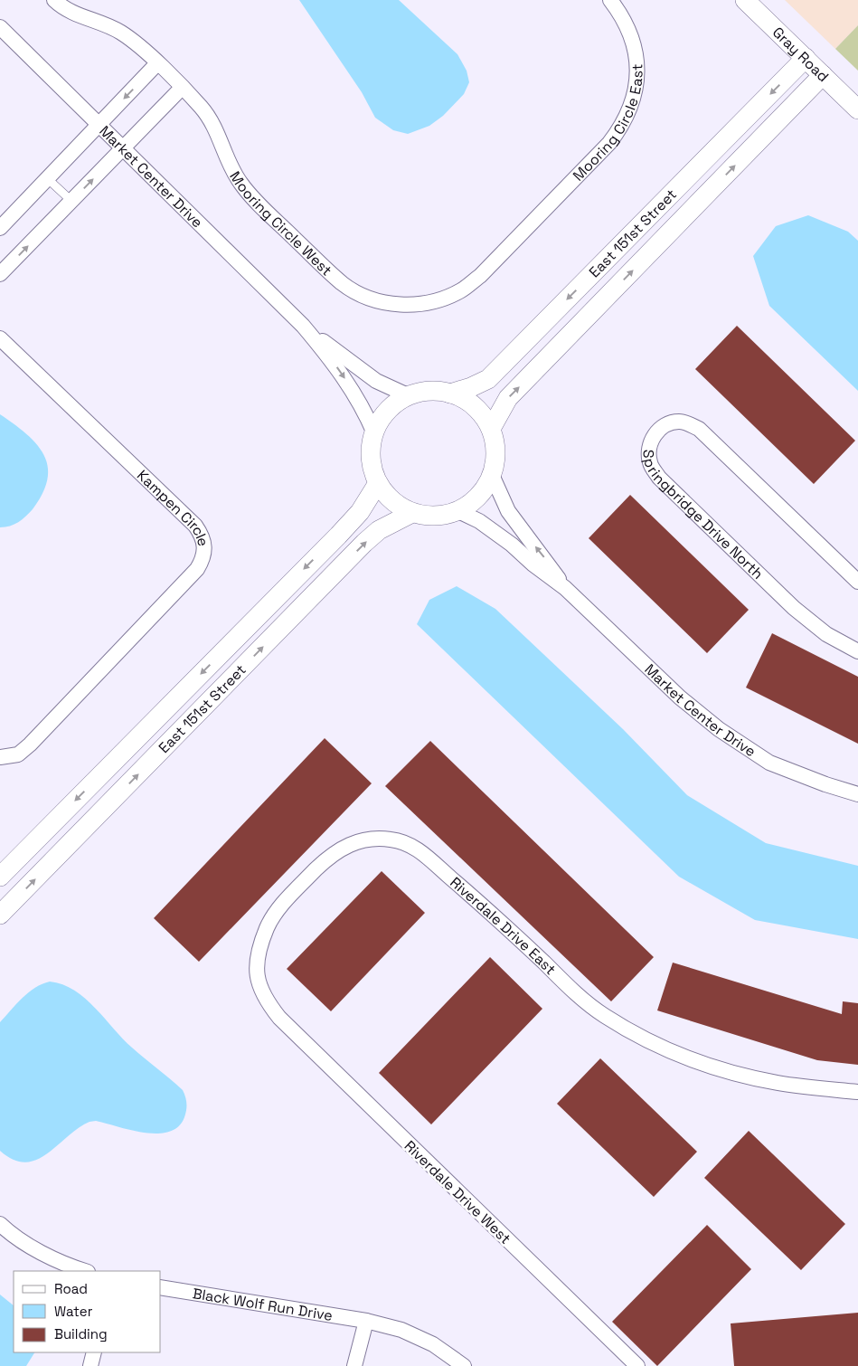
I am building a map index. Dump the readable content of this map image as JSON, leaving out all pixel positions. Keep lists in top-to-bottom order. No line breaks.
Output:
{"streets":{"street":["Gray Road","Mooring Circle East","Market Center Drive","Mooring Circle West","East 151st Street","Kampen Circle","Springbridge Drive North","Riverdale Drive East","Riverdale Drive West","Black Wolf Run Drive"]},"crossings":[["Gray Road","East 151st Street"],["Mooring Circle East","Mooring Circle West"],["Market Center Drive","East 151st Street"],["Riverdale Drive East","Riverdale Drive West"]],"legend":["Road","Water","Building"]}
